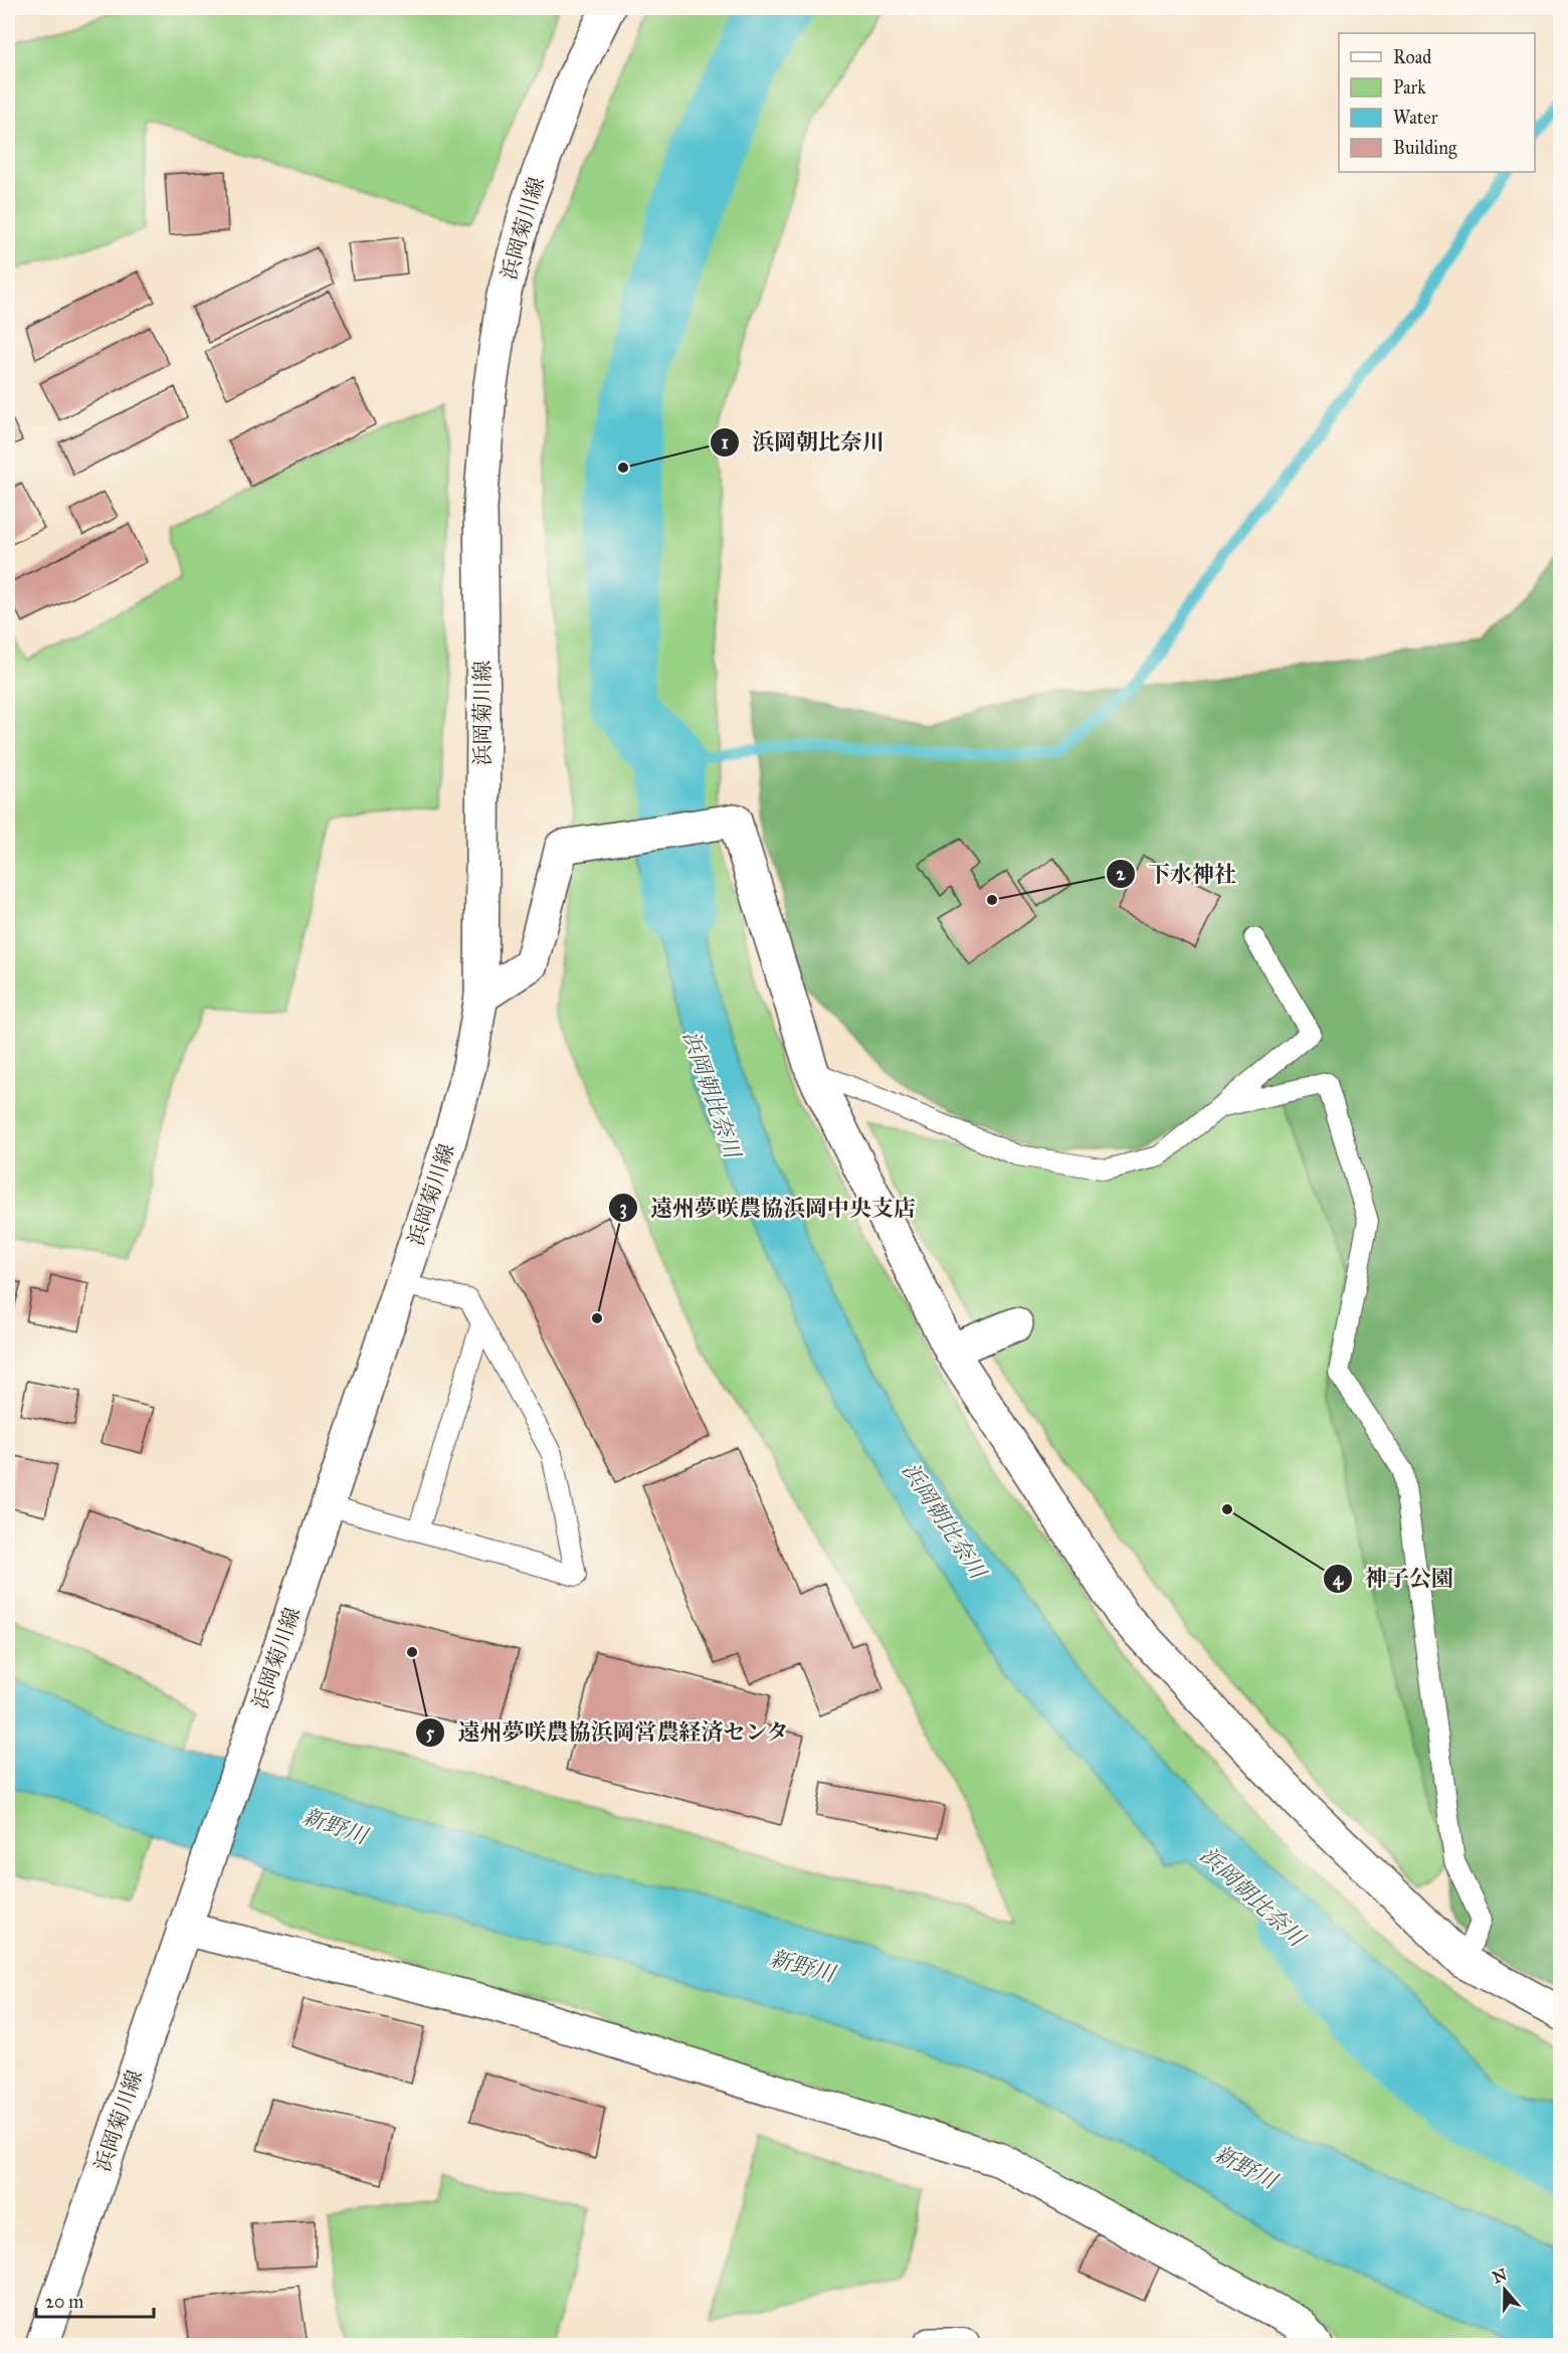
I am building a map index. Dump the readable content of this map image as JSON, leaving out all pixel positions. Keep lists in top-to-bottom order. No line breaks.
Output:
{"streets":{"street":["浜岡菊川線"]},"water":["浜岡朝比奈川","新野川"],"places":["浜岡朝比奈川","下水神社","遠州夢咲農協浜岡中央支店","神子公園","遠州夢咲農協浜岡営農経済センタ"],"legend":["Road","Park","Water","Building"],"scale_bar":"20 m","north":"top"}
